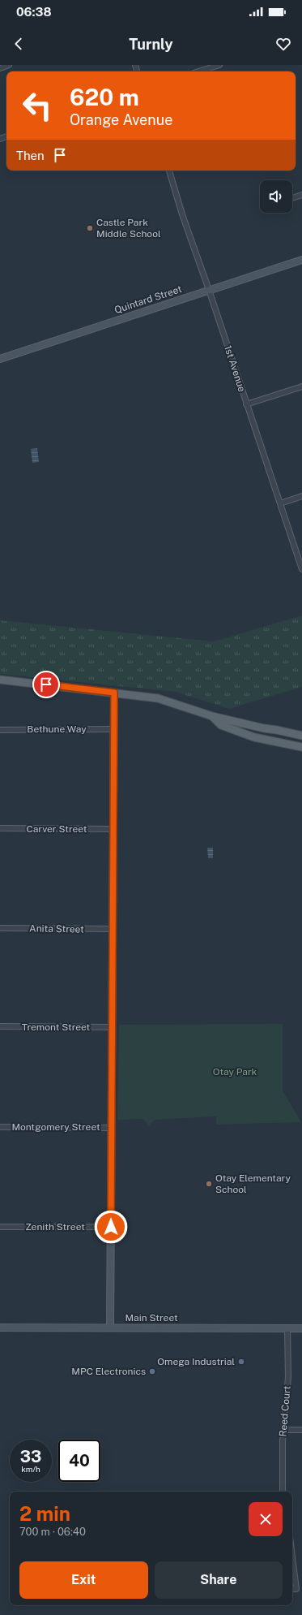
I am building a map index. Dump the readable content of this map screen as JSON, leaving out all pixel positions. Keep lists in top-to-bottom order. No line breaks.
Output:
{"streets":{"street":["Quintard Street","1st Avenue","Bethune Way","Carver Street","Anita Street","Tremont Street","Montgomery Street","Zenith Street","Main Street","Reed Court"]},"crossings":[["Quintard Street","1st Avenue"],["Main Street","Reed Court"]],"parks":["Otay Park"],"places":["Castle Park Middle School","Otay Elementary School","Omega Industrial","MPC Electronics"],"page":{"status":"06:38","header":"Turnly","turn":["620 m","Orange Avenue"],"then":"Then","speed":"33 km/h","limit":"40","heading":["2 min","700 m · 06:40"],"buttons":["Exit","Share"]}}
